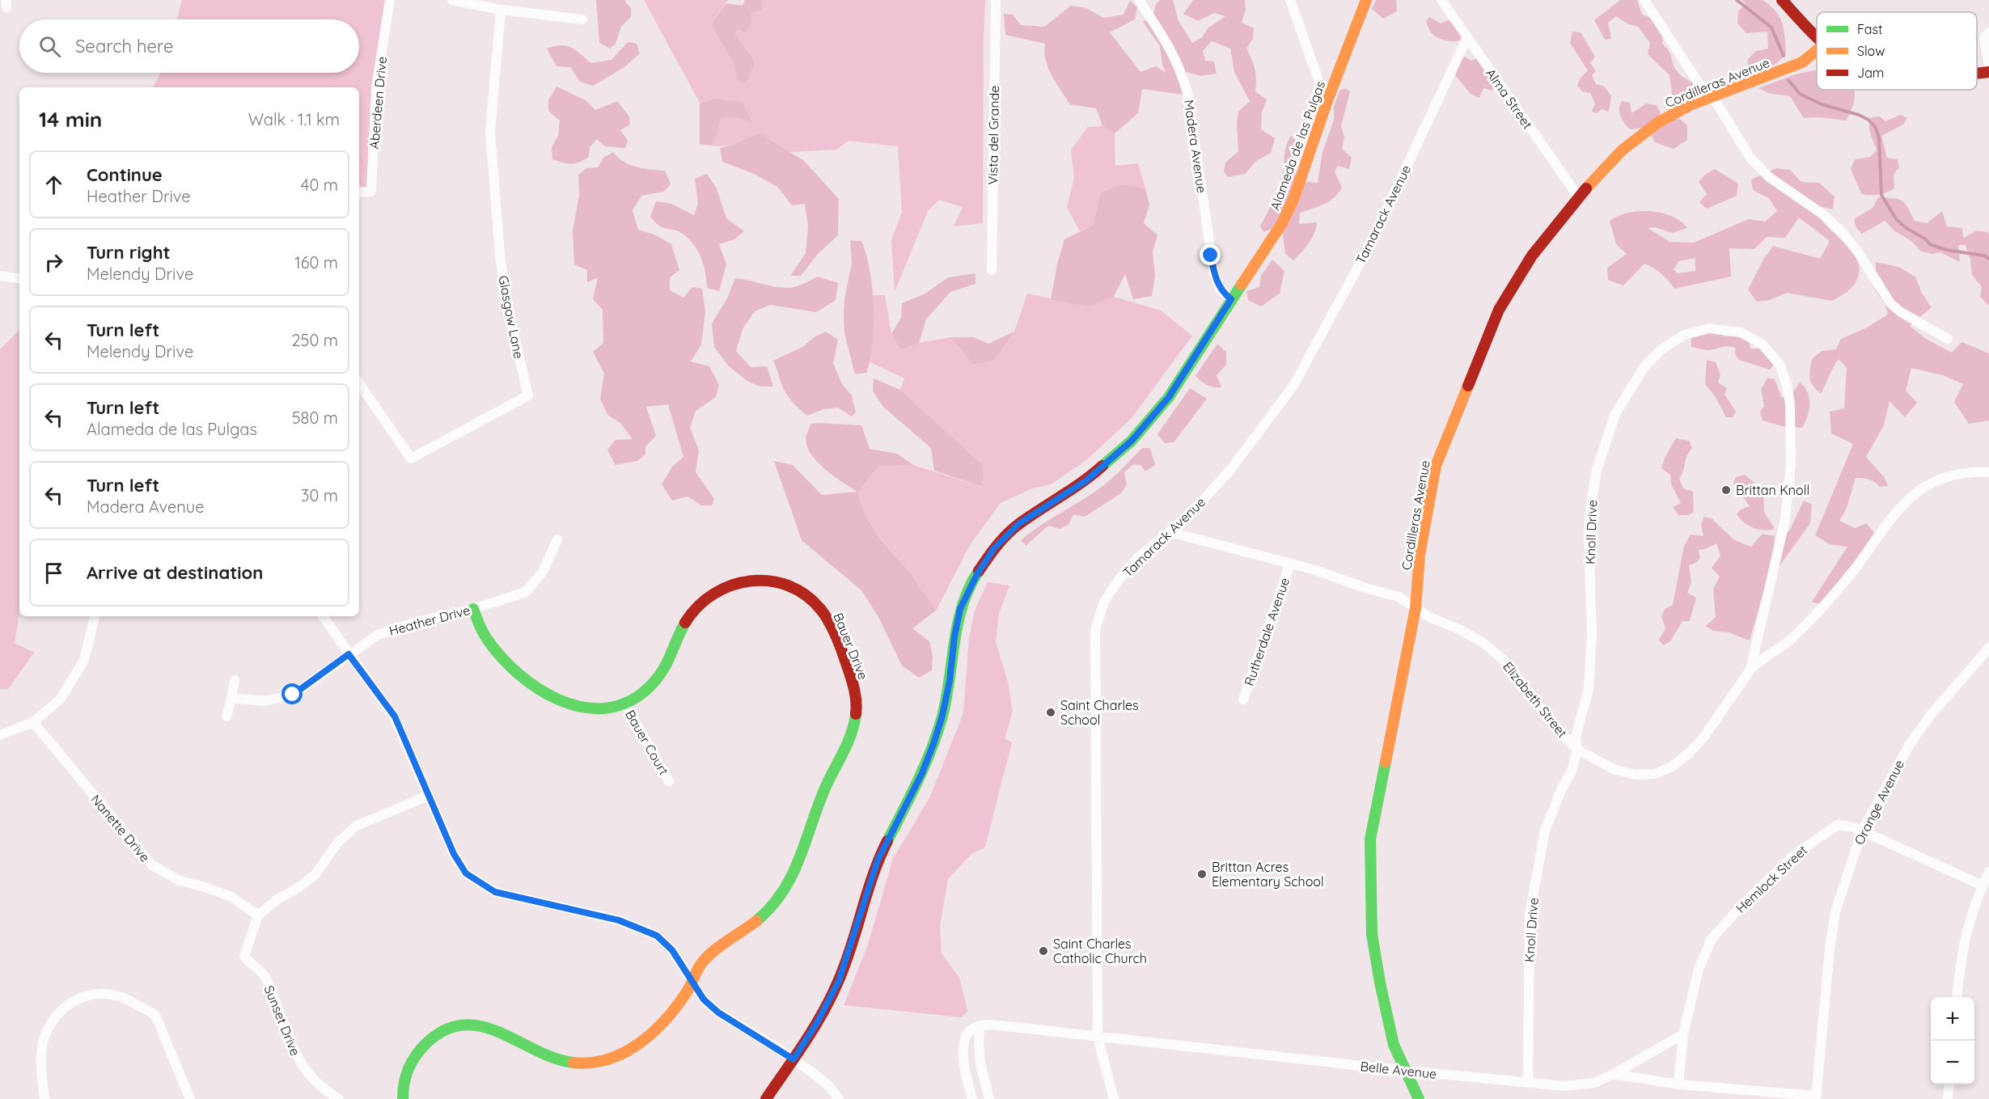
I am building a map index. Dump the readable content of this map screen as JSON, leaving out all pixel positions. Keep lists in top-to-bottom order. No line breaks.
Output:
{"streets":{"street":["Cordilleras Avenue","Alma Street","Aberdeen Drive","Vista del Grande","Alameda de las Pulgas","Madera Avenue","Tamarack Avenue","Glasgow Lane","Knoll Drive","Heather Drive","Rutherdale Avenue","Bauer Drive","Elizabeth Street","Bauer Court","Orange Avenue","Nanette Drive","Hemlock Street","Sunset Drive","Belle Avenue"]},"crossings":[["Cordilleras Avenue","Alma Street"],["Cordilleras Avenue","Elizabeth Street"],["Cordilleras Avenue","Belle Avenue"],["Alma Street","Tamarack Avenue"],["Alameda de las Pulgas","Madera Avenue"],["Tamarack Avenue","Elizabeth Street"],["Tamarack Avenue","Belle Avenue"],["Knoll Drive","Elizabeth Street"],["Knoll Drive","Belle Avenue"],["Heather Drive","Bauer Drive"],["Rutherdale Avenue","Elizabeth Street"],["Bauer Drive","Bauer Court"],["Orange Avenue","Hemlock Street"],["Nanette Drive","Sunset Drive"]],"places":["Brittan Knoll","Saint Charles School","Brittan Acres Elementary School","Saint Charles Catholic Church"],"legend":["Fast","Slow","Jam"],"page":{"search":"Search here","heading":["14 min","Walk · 1.1 km"],"list":[["Continue","Heather Drive","40 m"],["Turn right","Melendy Drive","160 m"],["Turn left","Melendy Drive","250 m"],["Turn left","Alameda de las Pulgas","580 m"],["Turn left","Madera Avenue","30 m"],"Arrive at destination"],"map_buttons":["+","−"]}}
